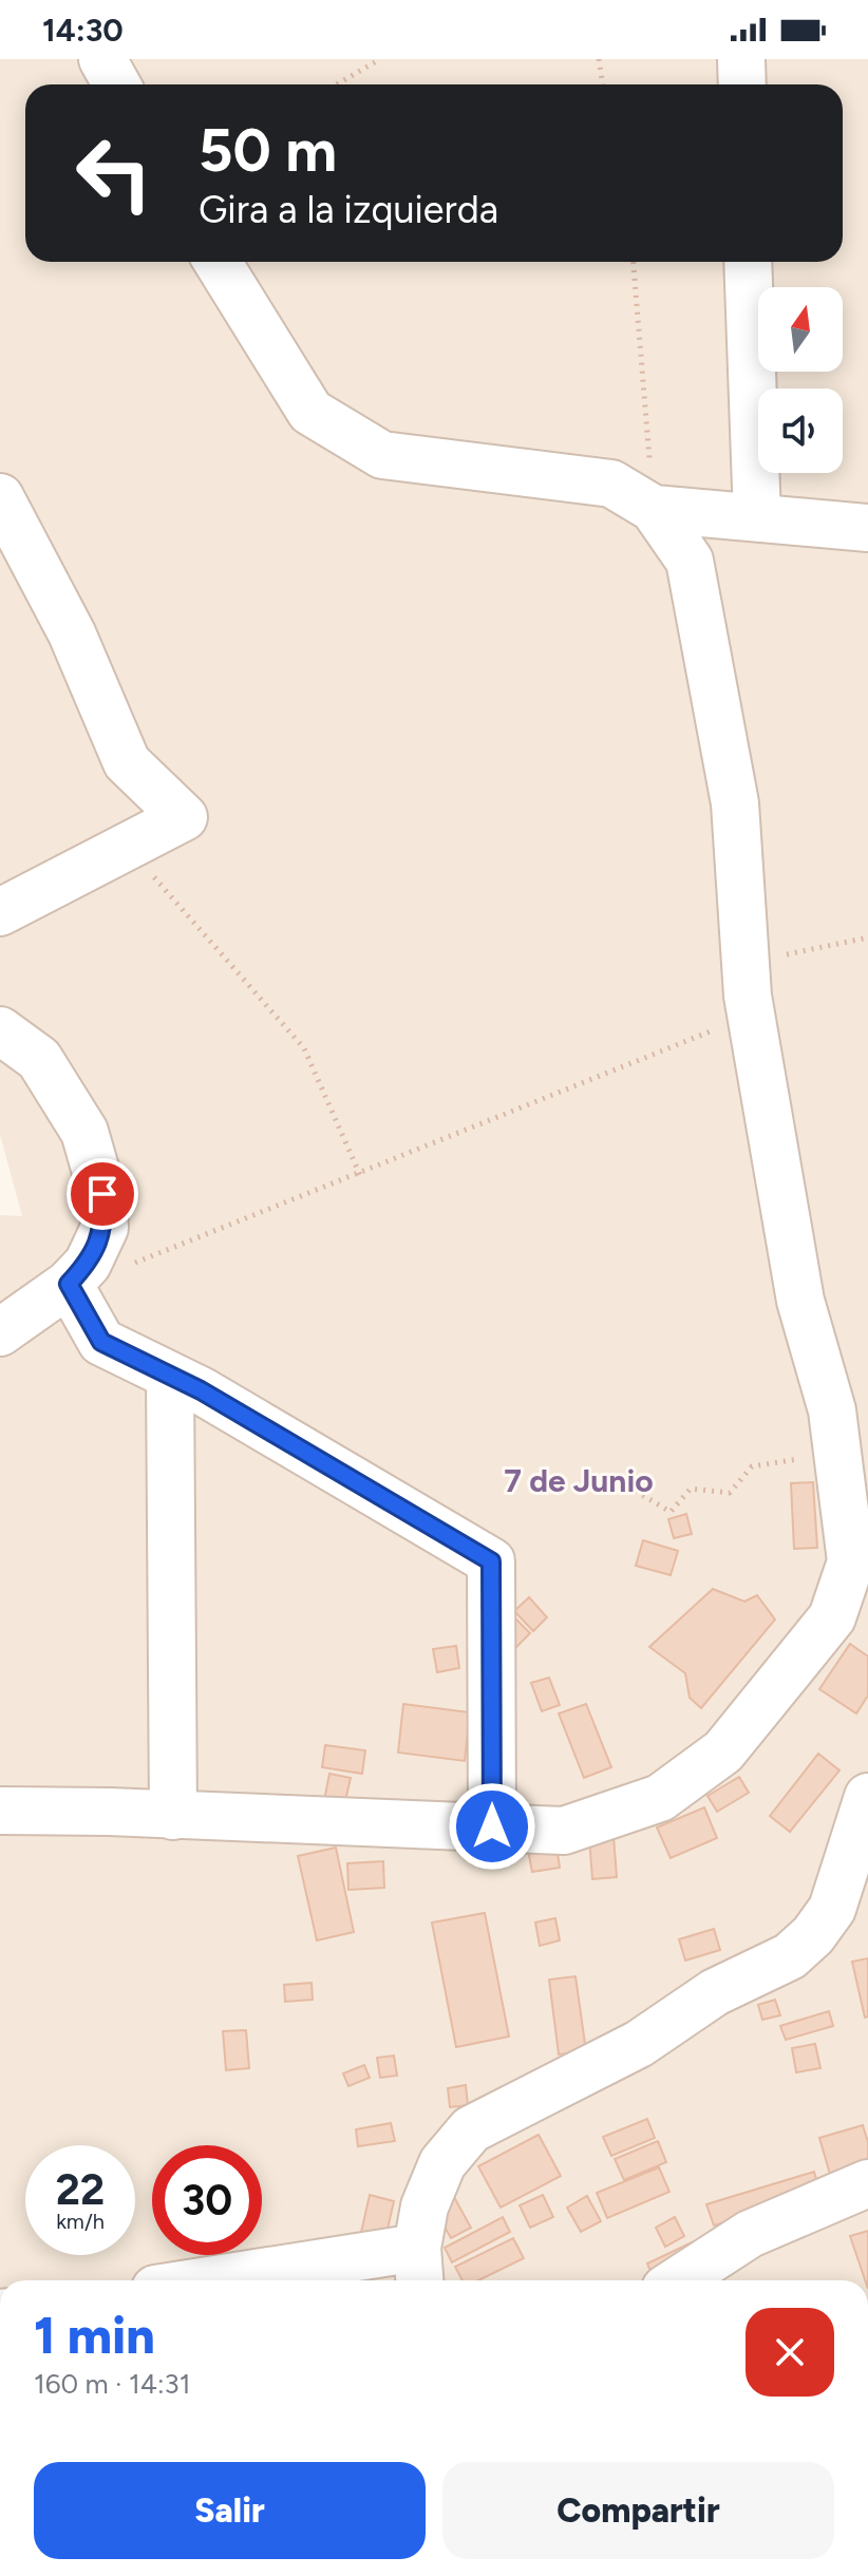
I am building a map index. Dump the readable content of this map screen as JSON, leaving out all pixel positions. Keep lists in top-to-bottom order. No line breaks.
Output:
{"districts":["7 de Junio"],"north":"top","page":{"status":"14:30","turn":["50 m","Gira a la izquierda"],"speed":"22 km/h","limit":"30","heading":["1 min","160 m · 14:31"],"buttons":["Salir","Compartir"]}}
